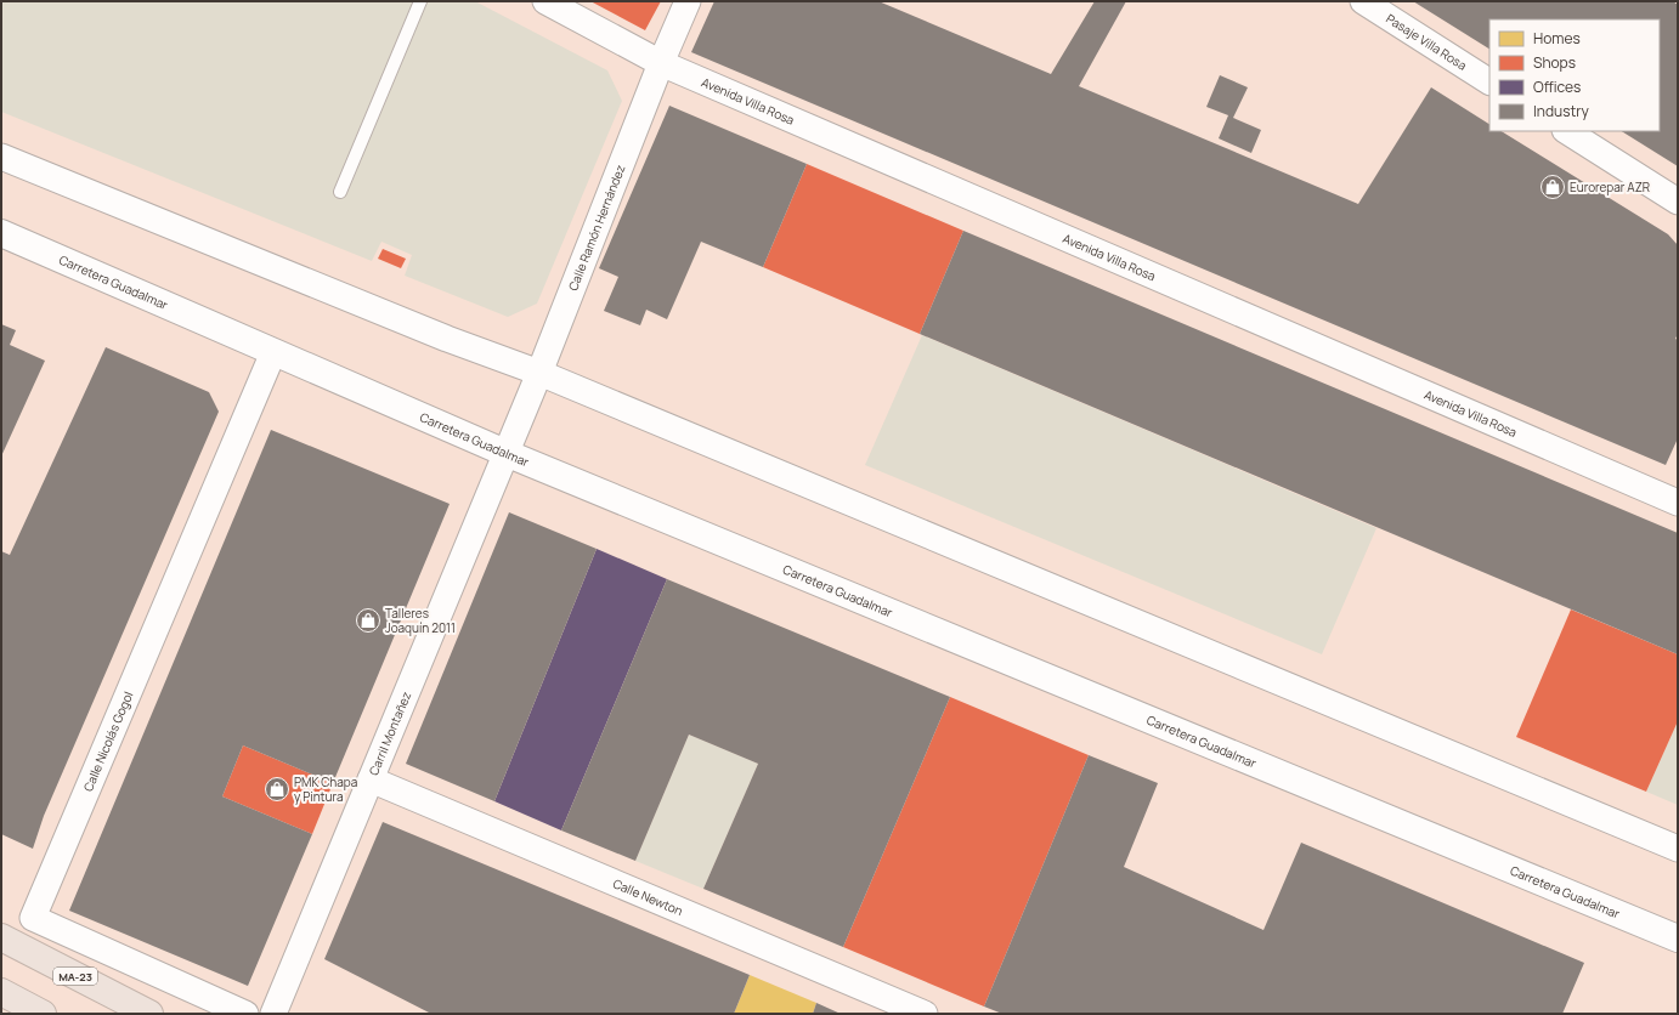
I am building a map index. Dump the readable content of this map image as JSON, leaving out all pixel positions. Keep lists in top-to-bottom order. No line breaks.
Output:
{"streets":{"highway":["MA-23"],"street":["Pasaje Villa Rosa","Avenida Villa Rosa","Calle Ramón Hernández","Carretera Guadalmar","Carril Montañez","Calle Nicolás Gogol","Calle Newton"]},"crossings":[["Avenida Villa Rosa","Calle Ramón Hernández"],["Calle Ramón Hernández","Carretera Guadalmar"],["Calle Ramón Hernández","Carril Montañez"],["Carretera Guadalmar","Carril Montañez"],["Carretera Guadalmar","Calle Nicolás Gogol"],["Carril Montañez","Calle Newton"]],"places":{"shop":["Eurorepar AZR","Talleres Joaquín 2011","PMK Chapa y Pintura"]},"legend":["Homes","Shops","Offices","Industry"]}
